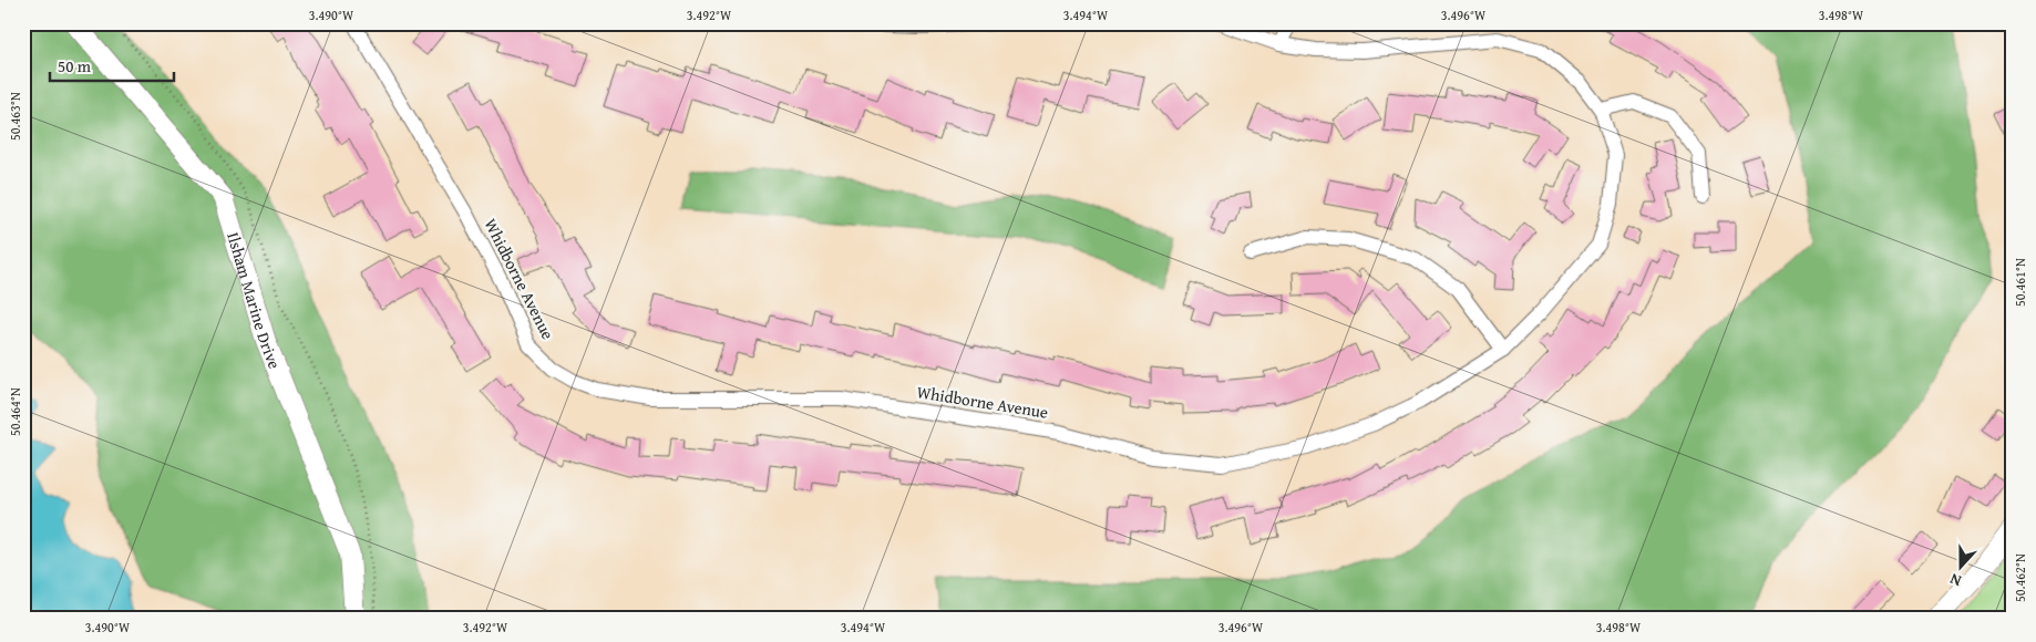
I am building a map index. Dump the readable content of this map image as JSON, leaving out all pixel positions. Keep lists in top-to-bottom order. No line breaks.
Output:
{"streets":{"street":["Whidborne Avenue","Ilsham Marine Drive"]},"scale_bar":"50 m","north":"bottom","coordinates":["3.490°W","3.492°W","3.494°W","3.496°W","3.498°W","50.463°N","50.461°N","50.464°N","50.462°N"]}
